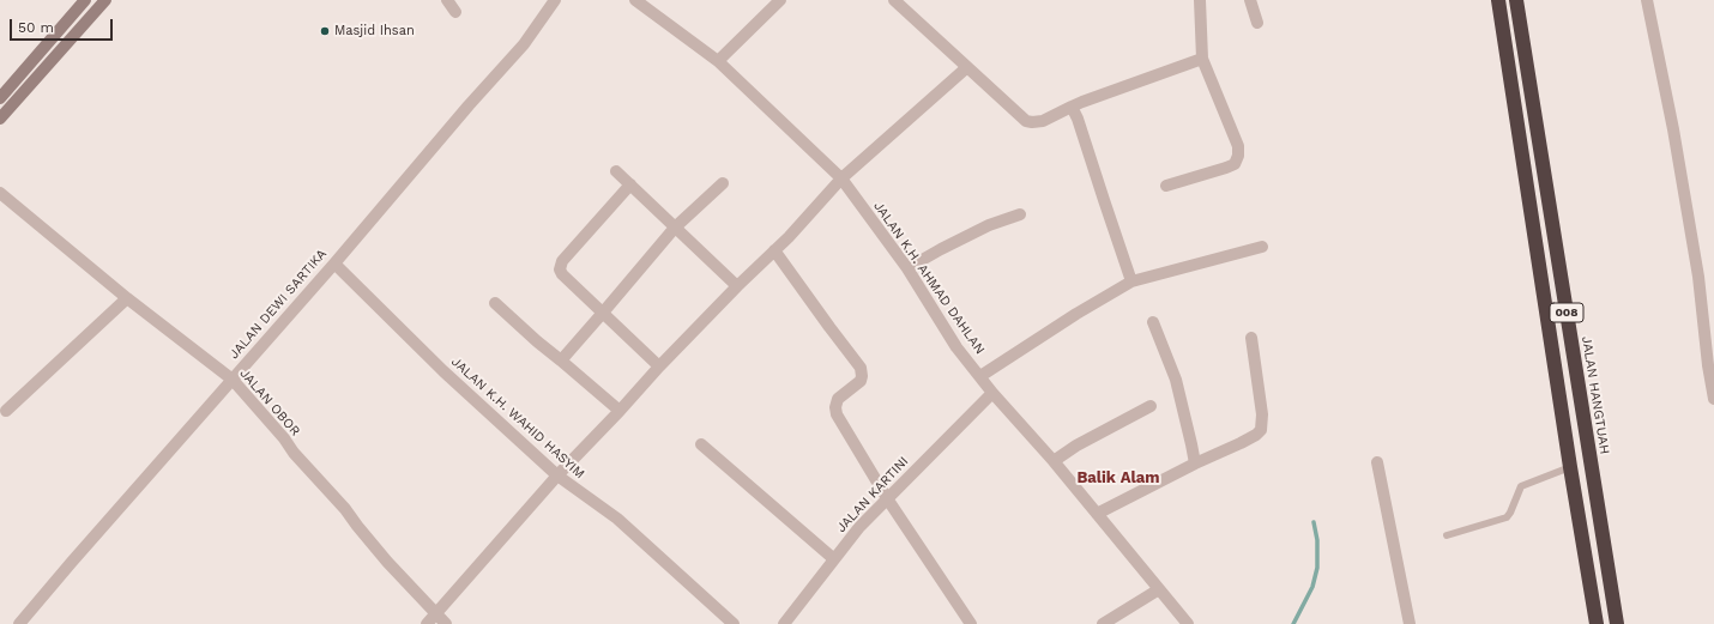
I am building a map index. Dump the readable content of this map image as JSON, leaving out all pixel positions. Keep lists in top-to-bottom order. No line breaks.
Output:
{"streets":{"highway":["008","JALAN HANGTUAH"],"street":["JALAN K.H. AHMAD DAHLAN","JALAN DEWI SARTIKA","JALAN OBOR","JALAN K.H. WAHID HASYIM","JALAN KARTINI"]},"crossings":[["JALAN K.H. AHMAD DAHLAN","JALAN KARTINI"],["JALAN DEWI SARTIKA","JALAN OBOR"],["JALAN DEWI SARTIKA","JALAN K.H. WAHID HASYIM"]],"districts":["Balik Alam"],"places":["Masjid Ihsan"],"scale_bar":"50 m"}
